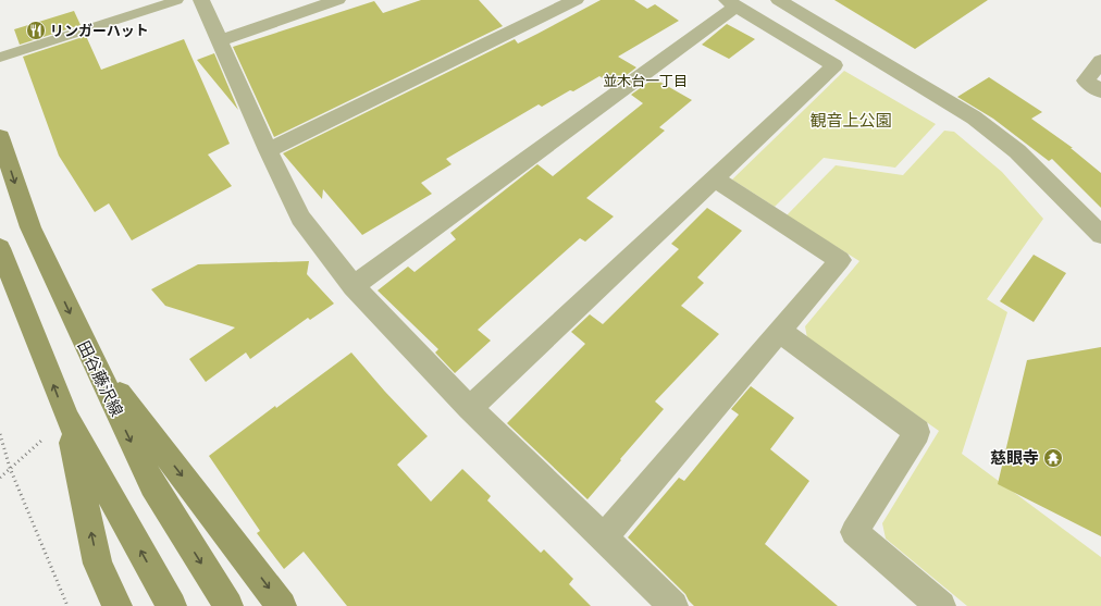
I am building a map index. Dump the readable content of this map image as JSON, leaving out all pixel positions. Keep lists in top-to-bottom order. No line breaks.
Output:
{"streets":{"main road":["田谷藤沢線"]},"districts":["並木台一丁目"],"parks":["観音上公園"],"places":{"restaurant":["リンガーハット"],"temple":["慈眼寺"]}}
